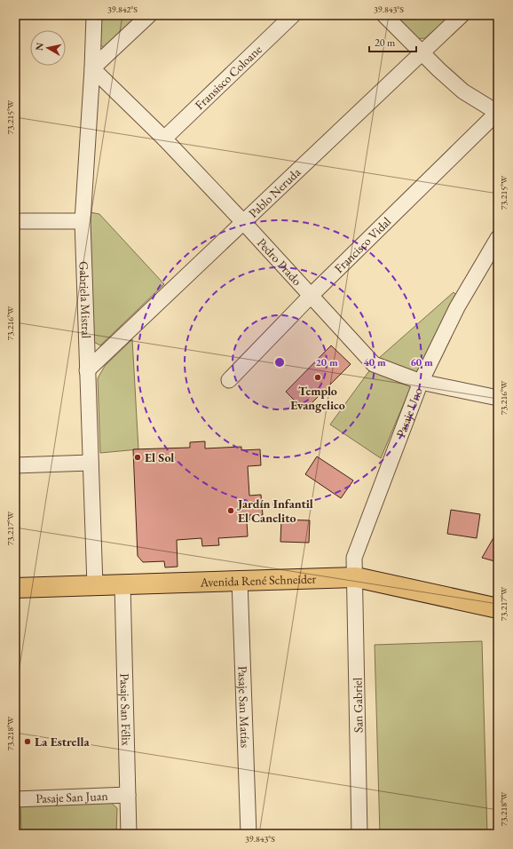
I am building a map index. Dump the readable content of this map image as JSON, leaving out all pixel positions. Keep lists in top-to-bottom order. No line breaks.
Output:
{"streets":{"main road":["Avenida René Schneider"],"street":["Fransisco Coloane","Pablo Neruda","Francisco Vidal","Pedro Prado","Gabriela Mistral","Pasaje Uno","San Gabriel","Pasaje San Matías","Pasaje San Félix","Pasaje San Juan"]},"crossings":[["Fransisco Coloane","Pedro Prado"],["Pablo Neruda","Pedro Prado"],["Pablo Neruda","Gabriela Mistral"],["Francisco Vidal","Pedro Prado"],["Pedro Prado","Gabriela Mistral"],["Pedro Prado","Pasaje Uno"],["Gabriela Mistral","Avenida René Schneider"],["Pasaje Uno","Avenida René Schneider"],["Pasaje Uno","San Gabriel"],["Avenida René Schneider","San Gabriel"],["Avenida René Schneider","Pasaje San Matías"],["Avenida René Schneider","Pasaje San Félix"],["Pasaje San Félix","Pasaje San Juan"]],"places":["Templo Evangelico","El Sol","Jardín Infantil El Canelito","La Estrella"],"scale_bar":"20 m","north":"left","coordinates":["39.842°S","39.843°S","73.215°W","73.216°W","73.217°W","73.218°W"],"rings":["20 m","40 m","60 m"]}
